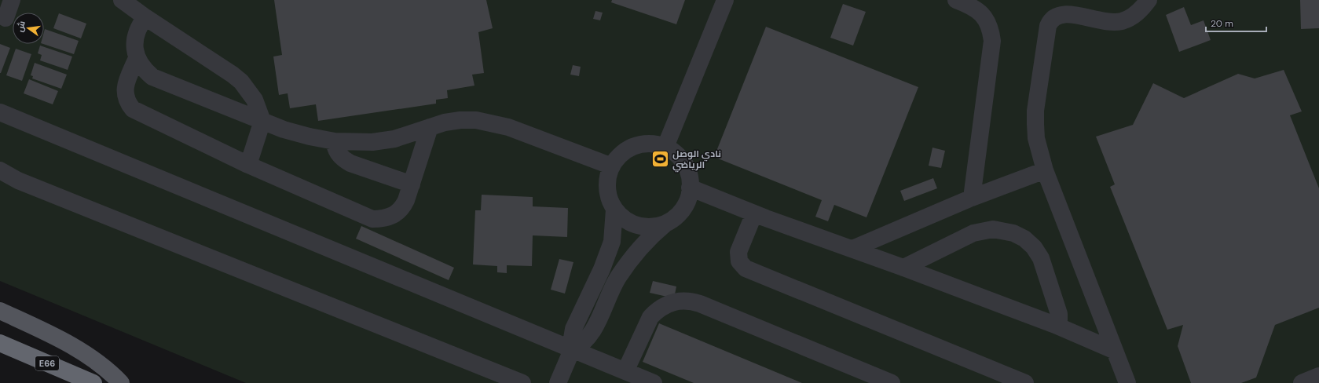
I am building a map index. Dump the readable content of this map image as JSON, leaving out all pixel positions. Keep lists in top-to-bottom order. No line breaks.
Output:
{"streets":{"highway":["E66"]},"places":{"sports":["نادي الوصل الرياضي"]},"scale_bar":"20 m","north":"left"}
